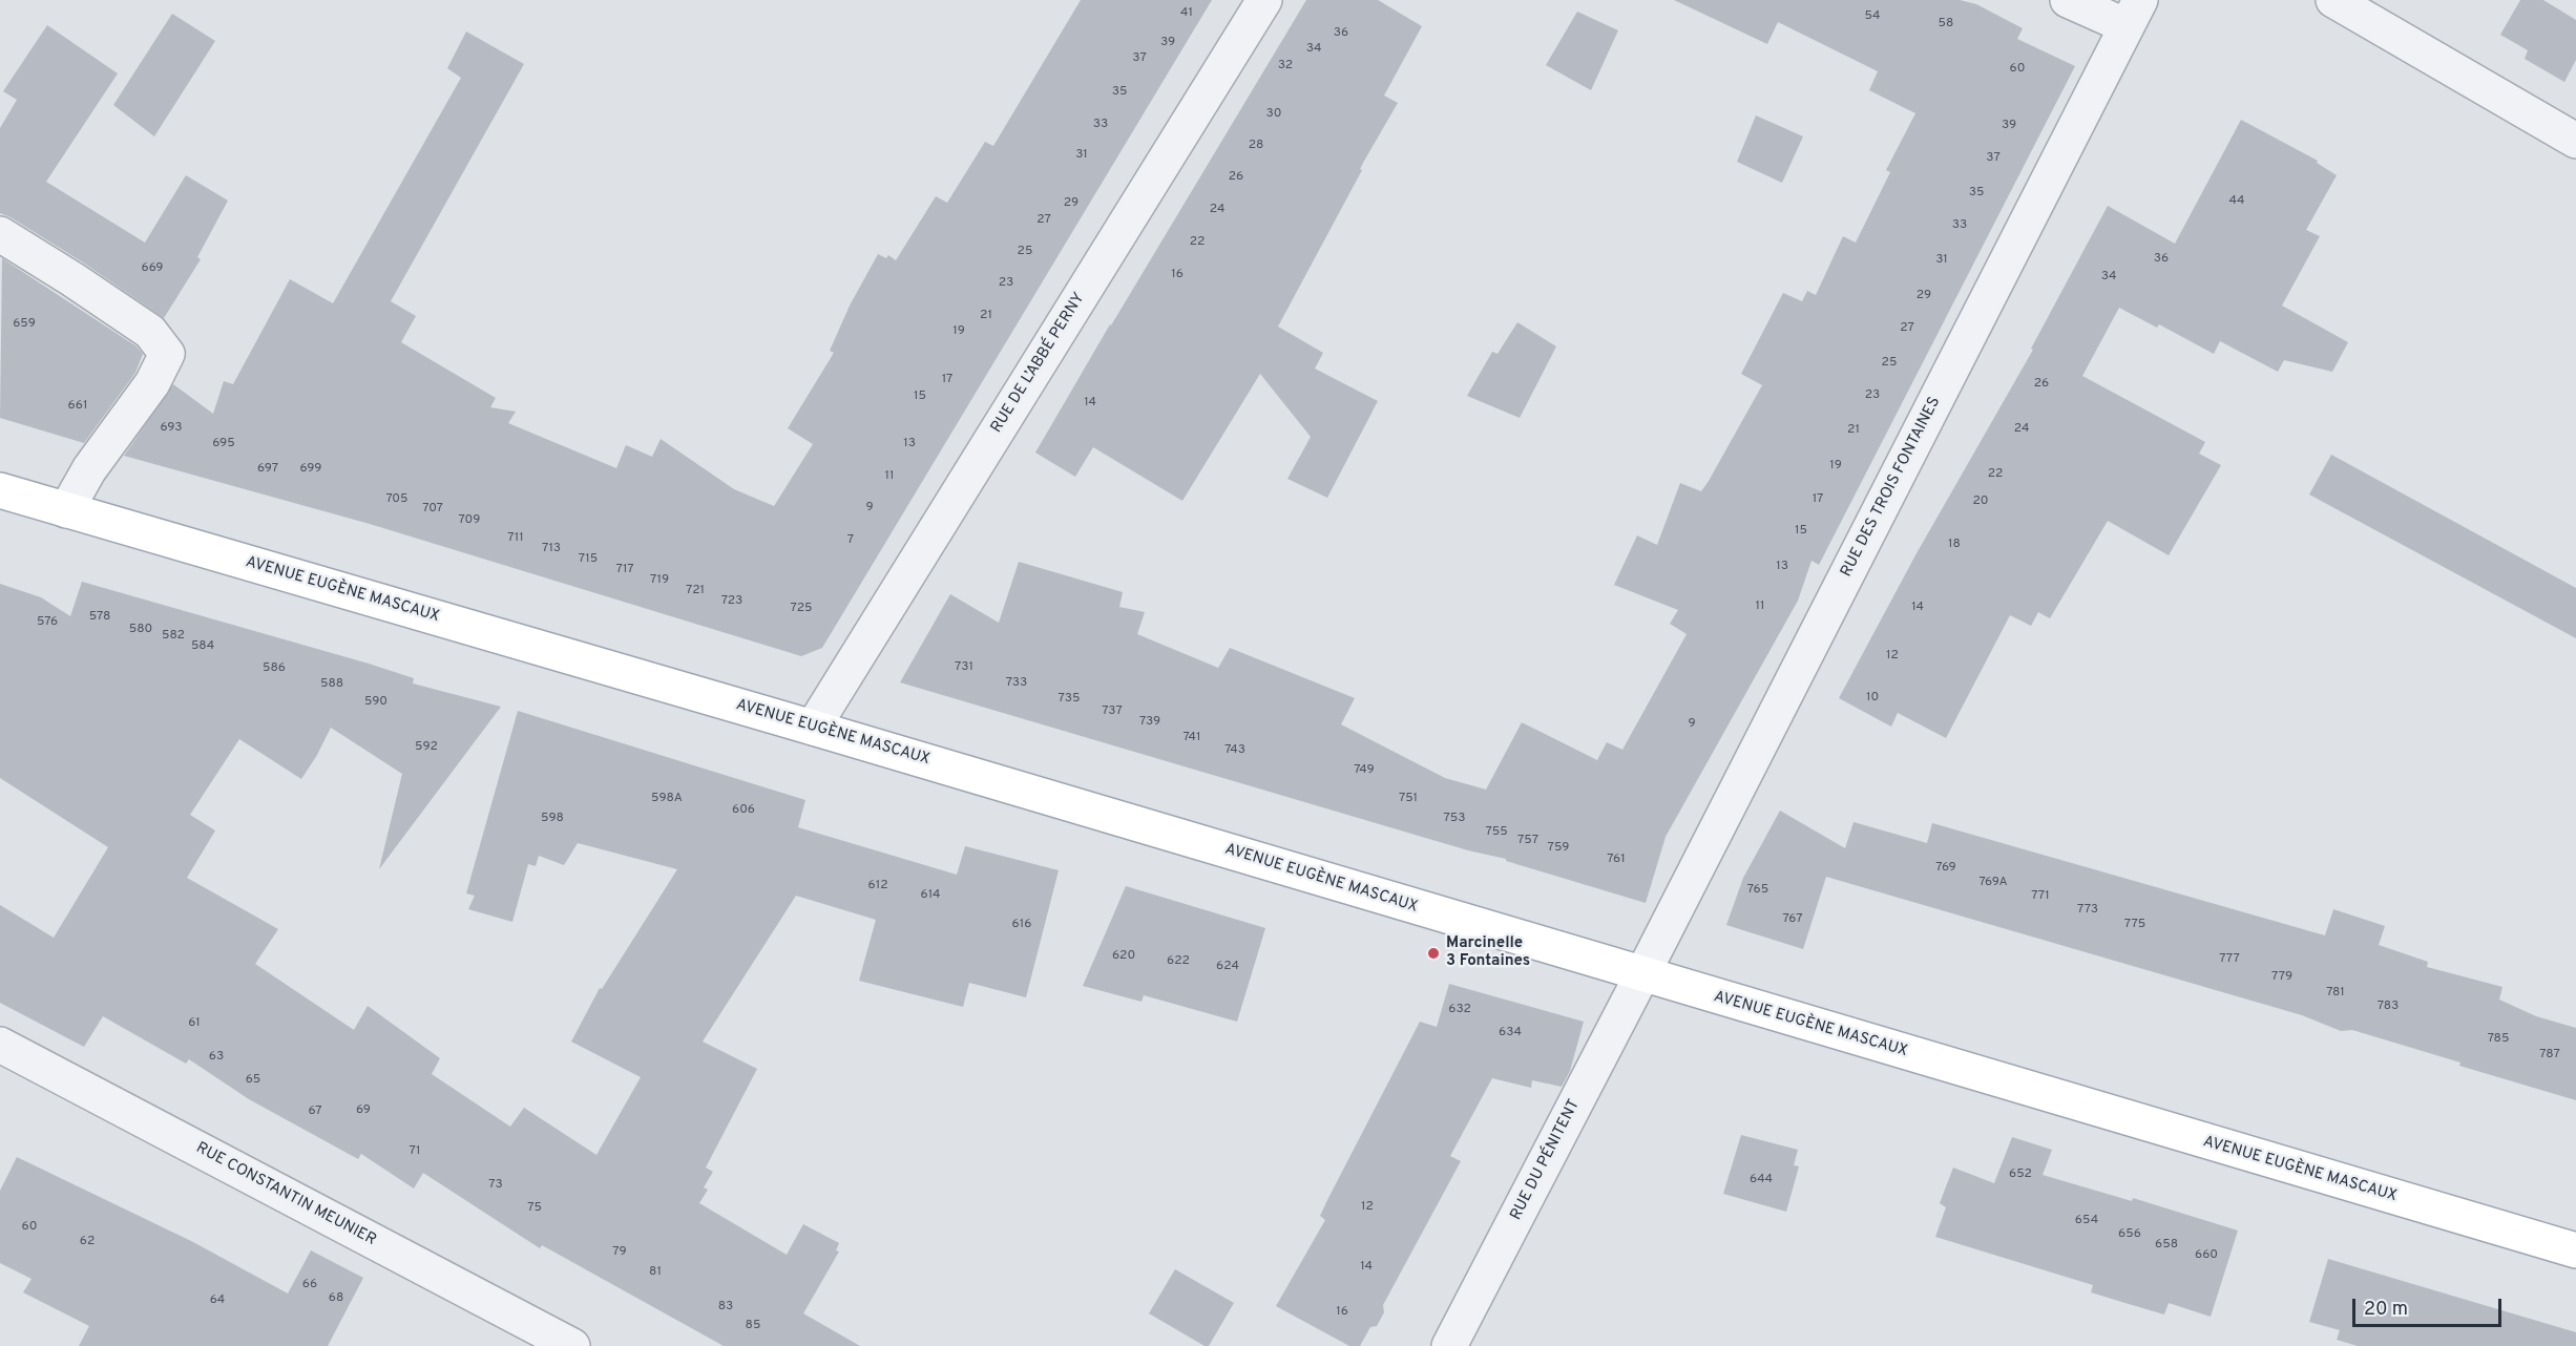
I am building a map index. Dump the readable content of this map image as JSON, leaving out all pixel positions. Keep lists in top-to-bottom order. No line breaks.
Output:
{"streets":{"main road":["AVENUE EUGÈNE MASCAUX"],"street":["RUE DE L’ABBÉ PERNY","RUE DES TROIS FONTAINES","RUE DU PÉNITENT","RUE CONSTANTIN MEUNIER"]},"crossings":[["RUE DE L’ABBÉ PERNY","AVENUE EUGÈNE MASCAUX"],["RUE DES TROIS FONTAINES","AVENUE EUGÈNE MASCAUX"],["RUE DES TROIS FONTAINES","RUE DU PÉNITENT"],["AVENUE EUGÈNE MASCAUX","RUE DU PÉNITENT"]],"places":["Marcinelle 3 Fontaines"],"house_numbers":["41","54","58","36","39","34","37","32","60","35","30","33","39","28","31","37","26","35","44","29","24","27","33","22","25","36","31","669","16","34","23","29","21","659","27","19","25","17","26","23","15","14","661","693","24","21","695","13","19","697","699","22","11","705","17","20","9","707","709","15","711","7","18","713","715","13","717","719","721","723","11","14","725","578","576","580","582","584","12","731","586","733","588","10","735","590","737","739","9","741","592","743","749","598A","751","606","598","753","755","757","759","761","769","769A","612","765","614","771","773","767","616","775","620","777","622","624","779","781","783","632","61","634","785","787","63","65","69","67","71","652","644","73","12","75","654","60","656","62","658","79","660","14","81","66","68","64","83","16","85"],"scale_bar":"20 m"}
